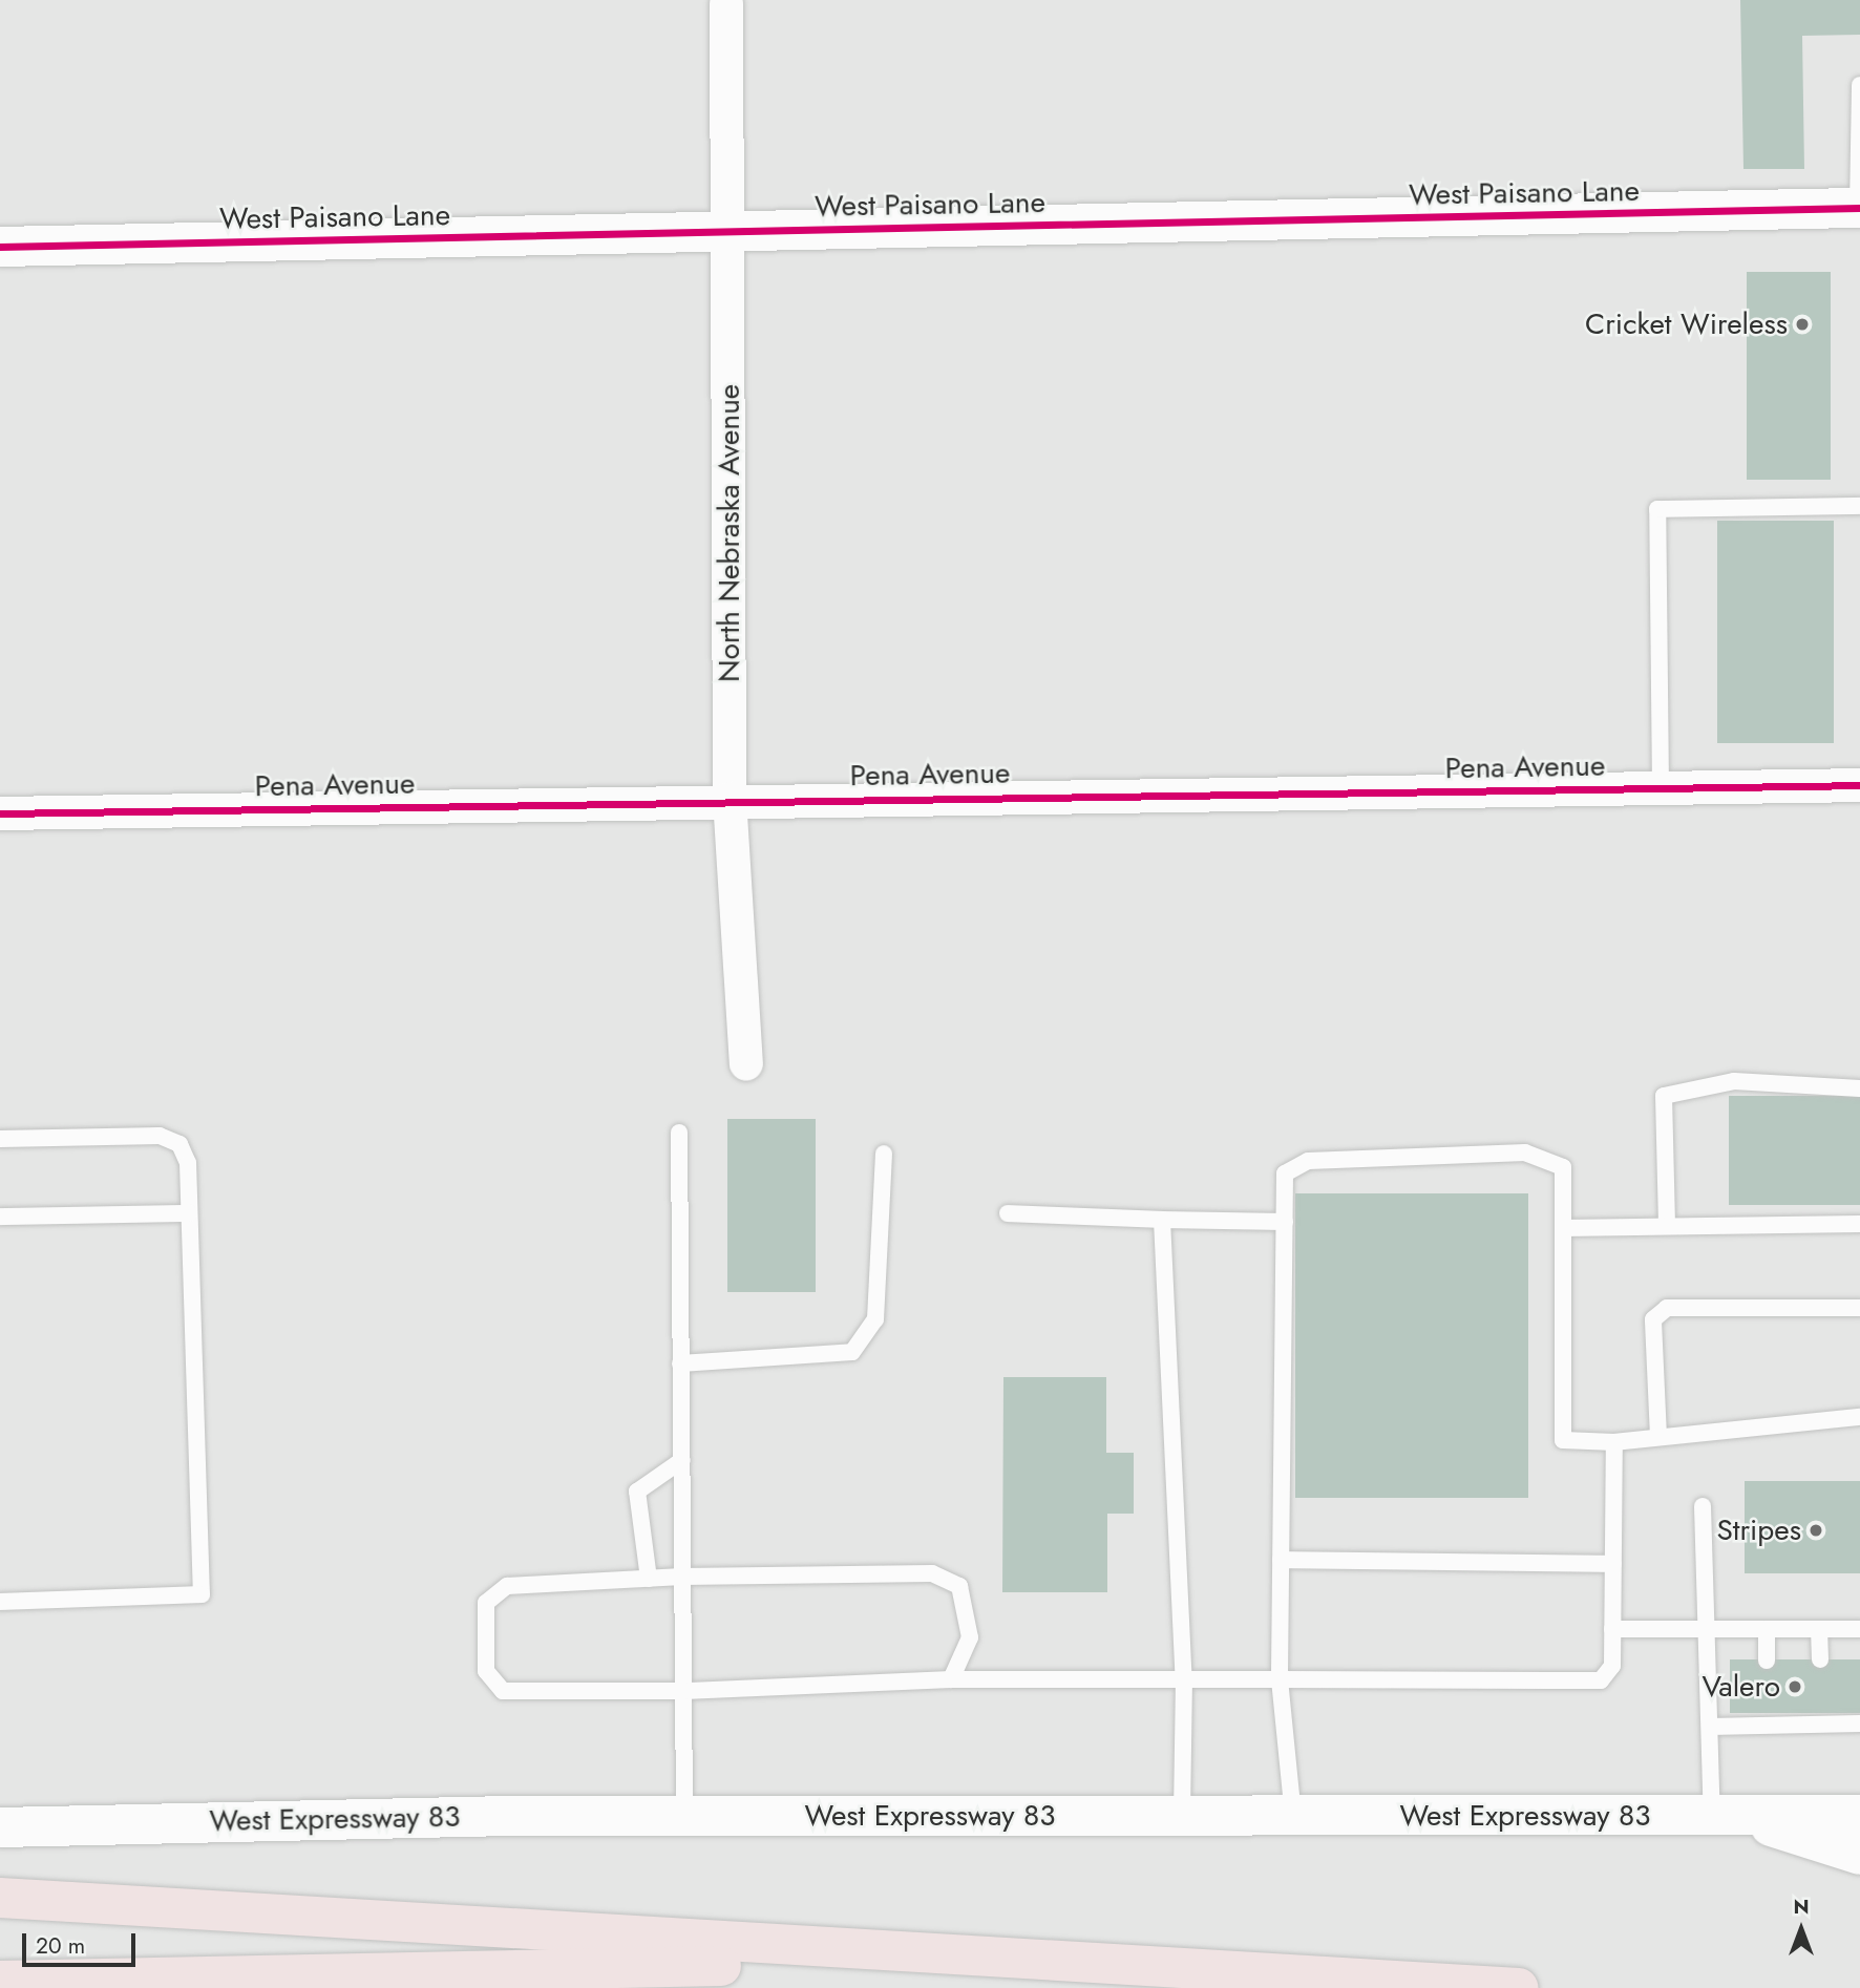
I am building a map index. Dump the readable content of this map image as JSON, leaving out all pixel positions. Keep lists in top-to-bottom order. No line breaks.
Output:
{"streets":{"main road":["West Paisano Lane","West Expressway 83"],"street":["North Nebraska Avenue","Pena Avenue"]},"crossings":[["West Paisano Lane","North Nebraska Avenue"],["North Nebraska Avenue","Pena Avenue"]],"places":["Cricket Wireless","Stripes","Valero"],"scale_bar":"20 m","north":"top"}
